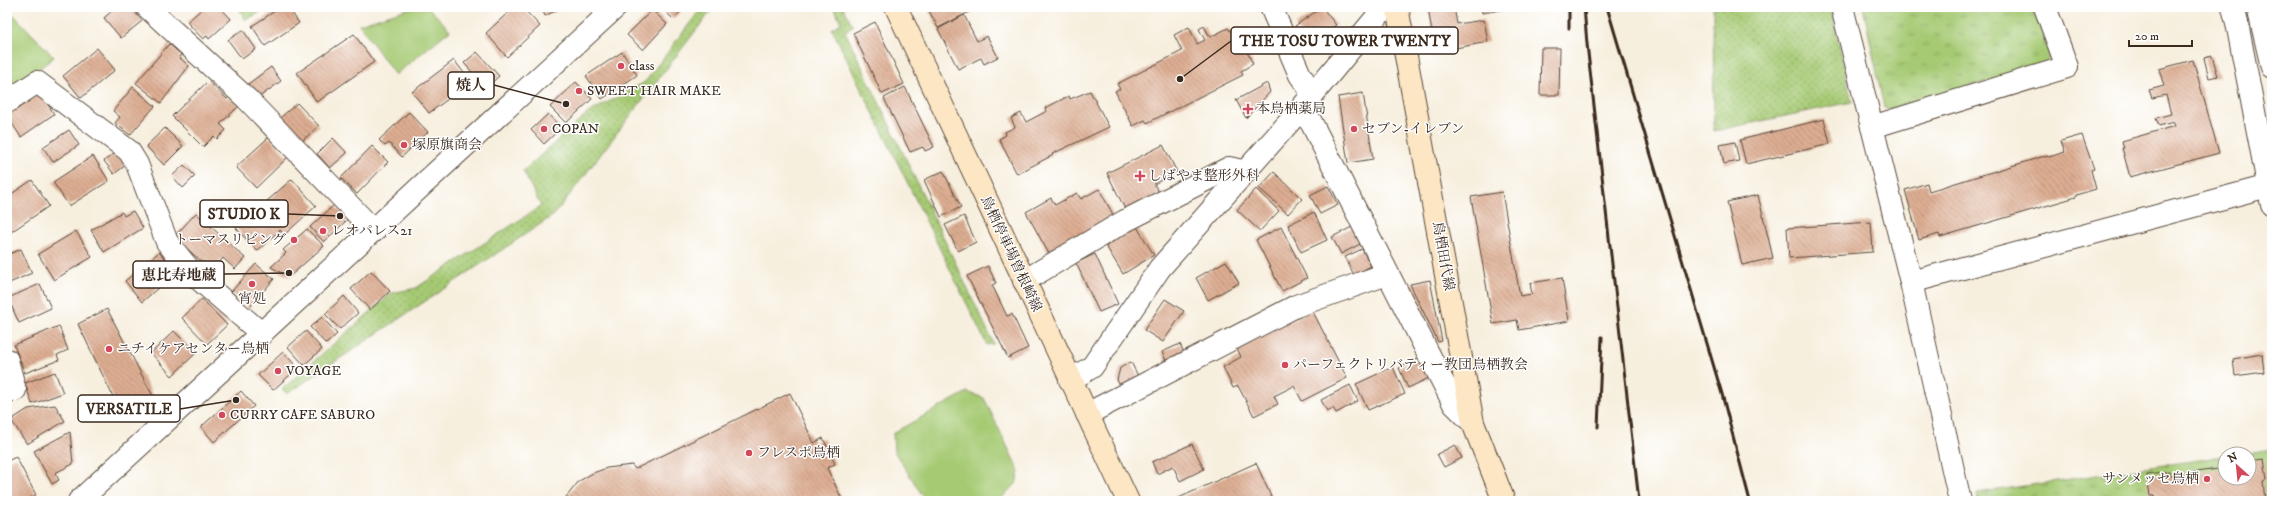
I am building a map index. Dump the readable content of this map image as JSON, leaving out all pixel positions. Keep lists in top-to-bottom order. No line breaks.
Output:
{"streets":{"main road":["鳥栖停車場曽根崎線","鳥栖田代線"]},"places":{"other":["class","THE TOSU TOWER TWENTY","SWEET HAIR MAKE","焼人","COPAN","セブン-イレブン","塚原旗商会","STUDIO K","レオパレス21","トーマスリビング","恵比寿地蔵","宵処","ニチイケアセンター鳥栖","パーフェクトリバティー教団鳥栖教会","VOYAGE","VERSATILE","CURRY CAFE SABURO","フレスポ鳥栖","サンメッセ鳥栖"],"health":["本鳥栖薬局","しばやま整形外科"]},"scale_bar":"20 m","north":"top left"}
